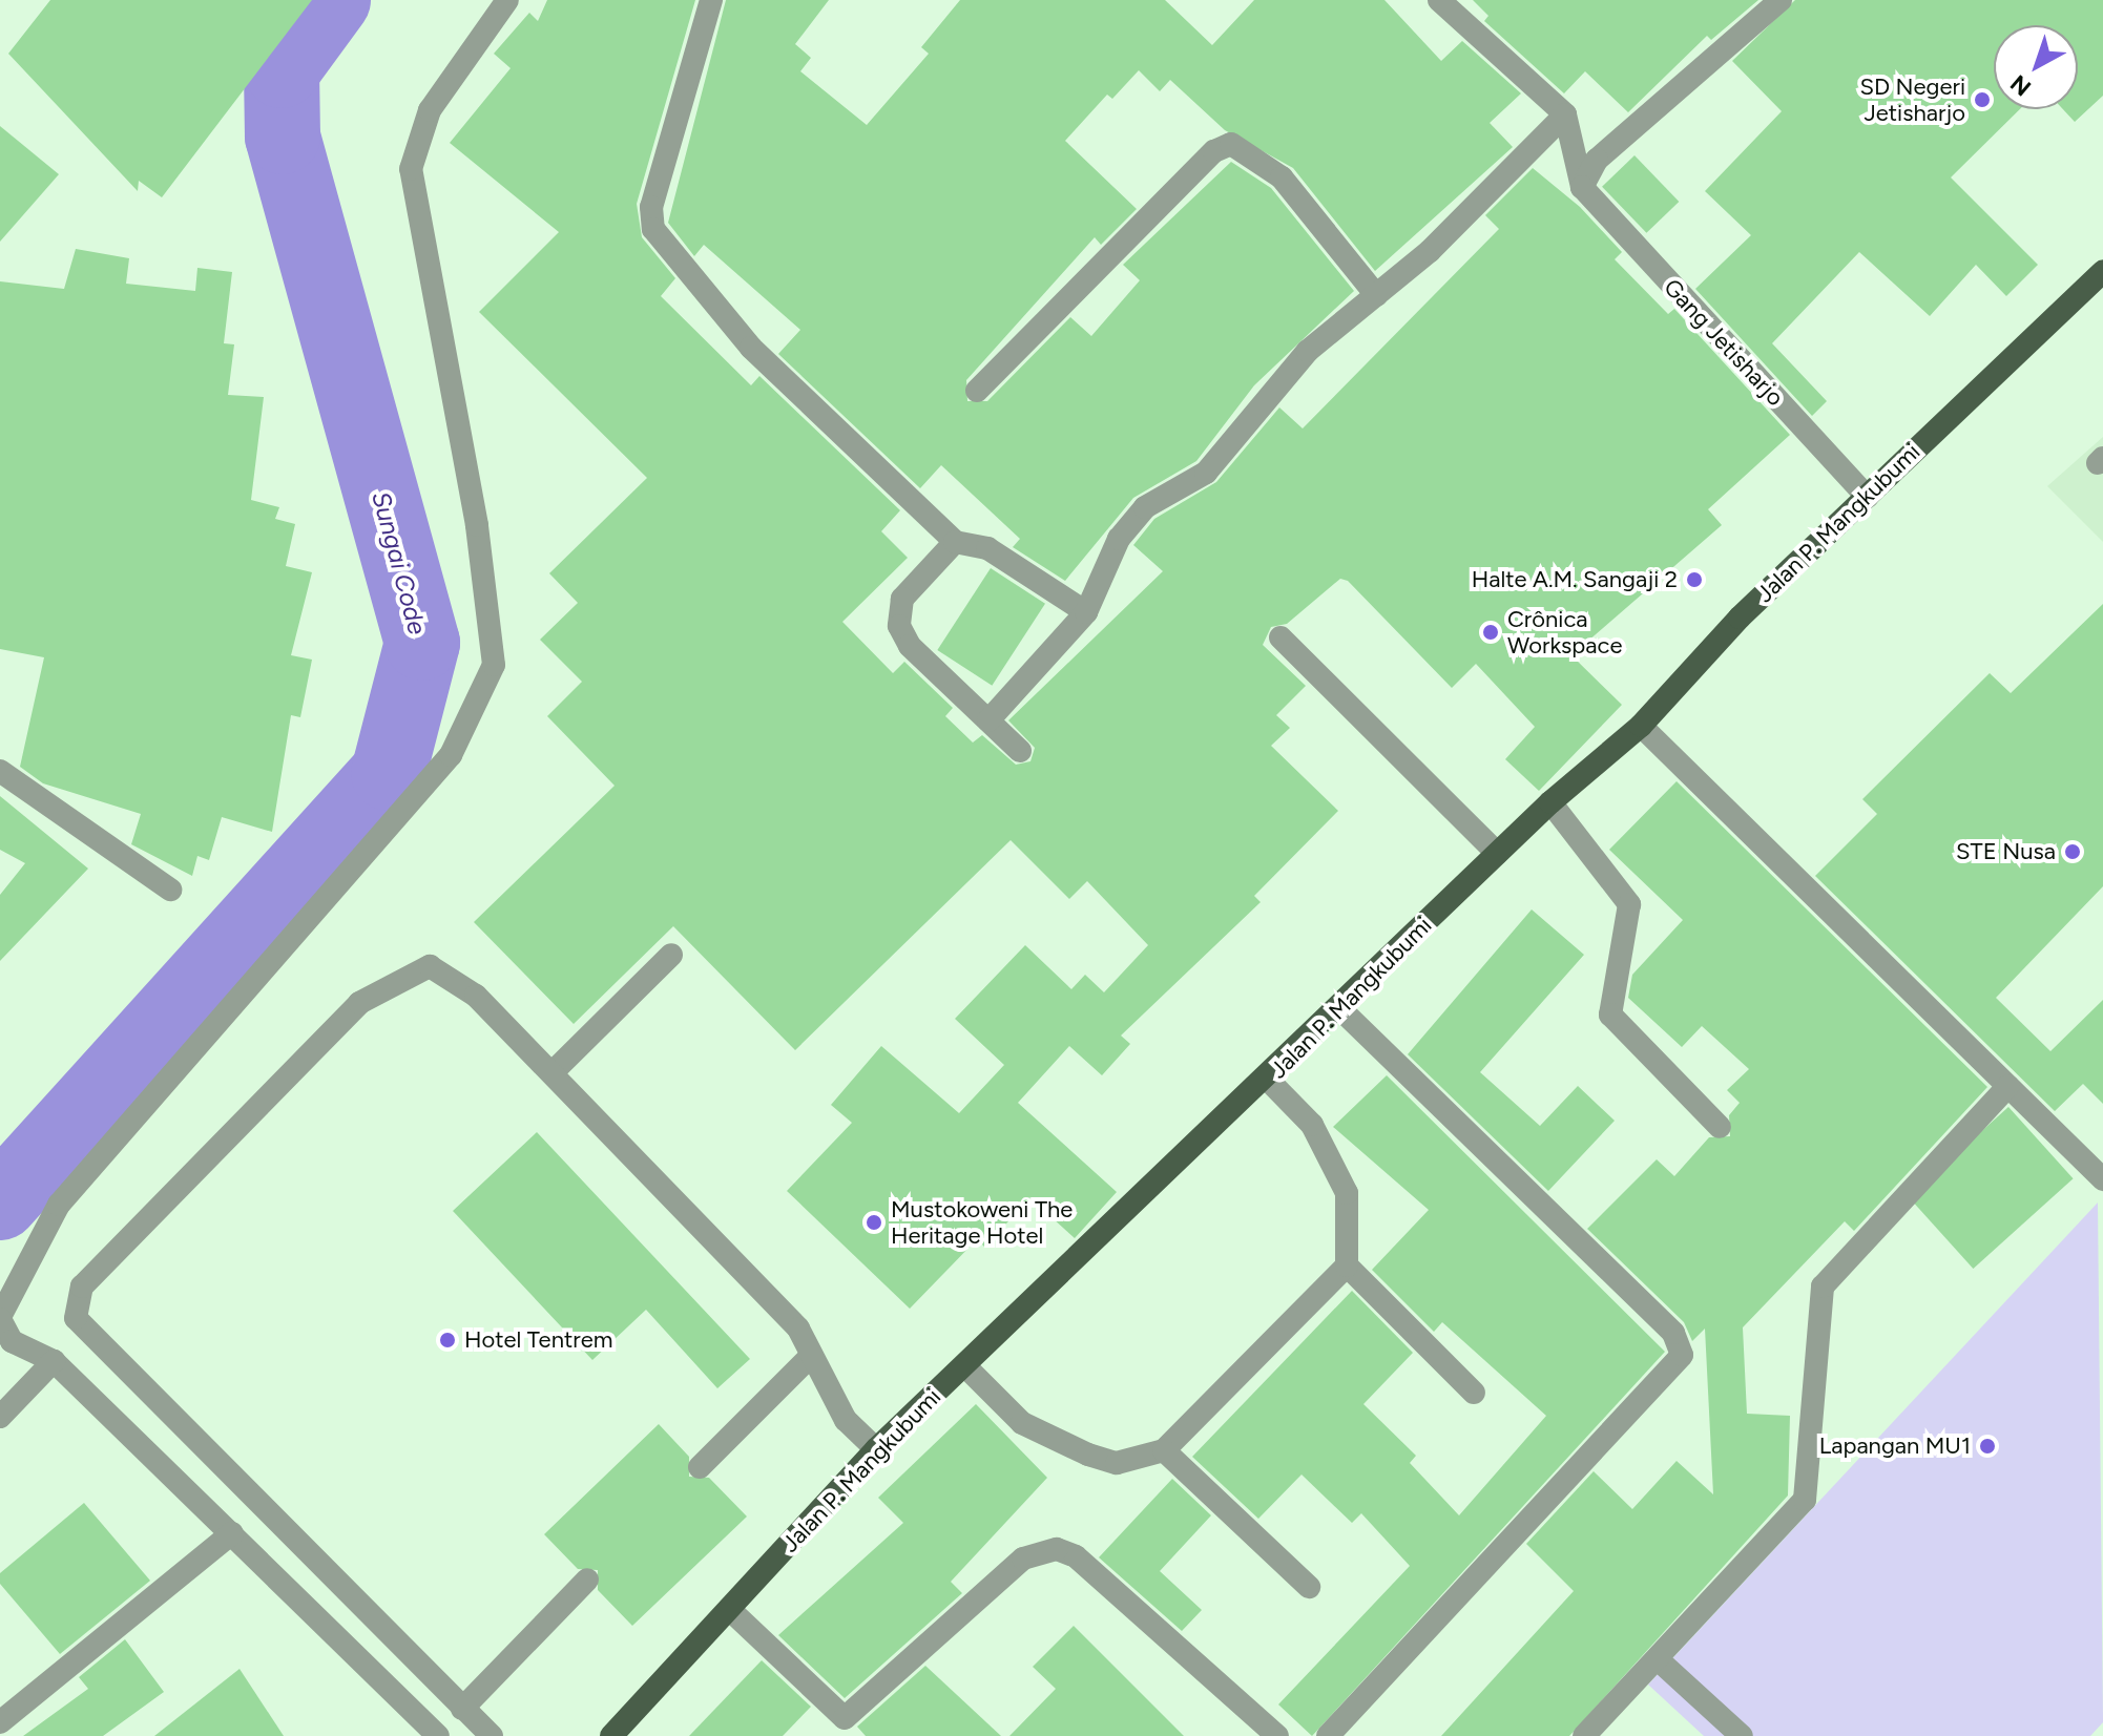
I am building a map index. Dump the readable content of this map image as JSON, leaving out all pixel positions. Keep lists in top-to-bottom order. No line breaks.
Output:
{"streets":{"main road":["Jalan P. Mangkubumi"],"street":["Gang Jetisharjo"]},"crossings":[["Gang Jetisharjo","Jalan P. Mangkubumi"]],"water":["Sungai Code"],"places":["SD Negeri Jetisharjo","Halte A.M. Sangaji 2","Crônica Workspace","STE Nusa","Mustokoweni The Heritage Hotel","Hotel Tentrem","Lapangan MU1"],"north":"bottom left"}
